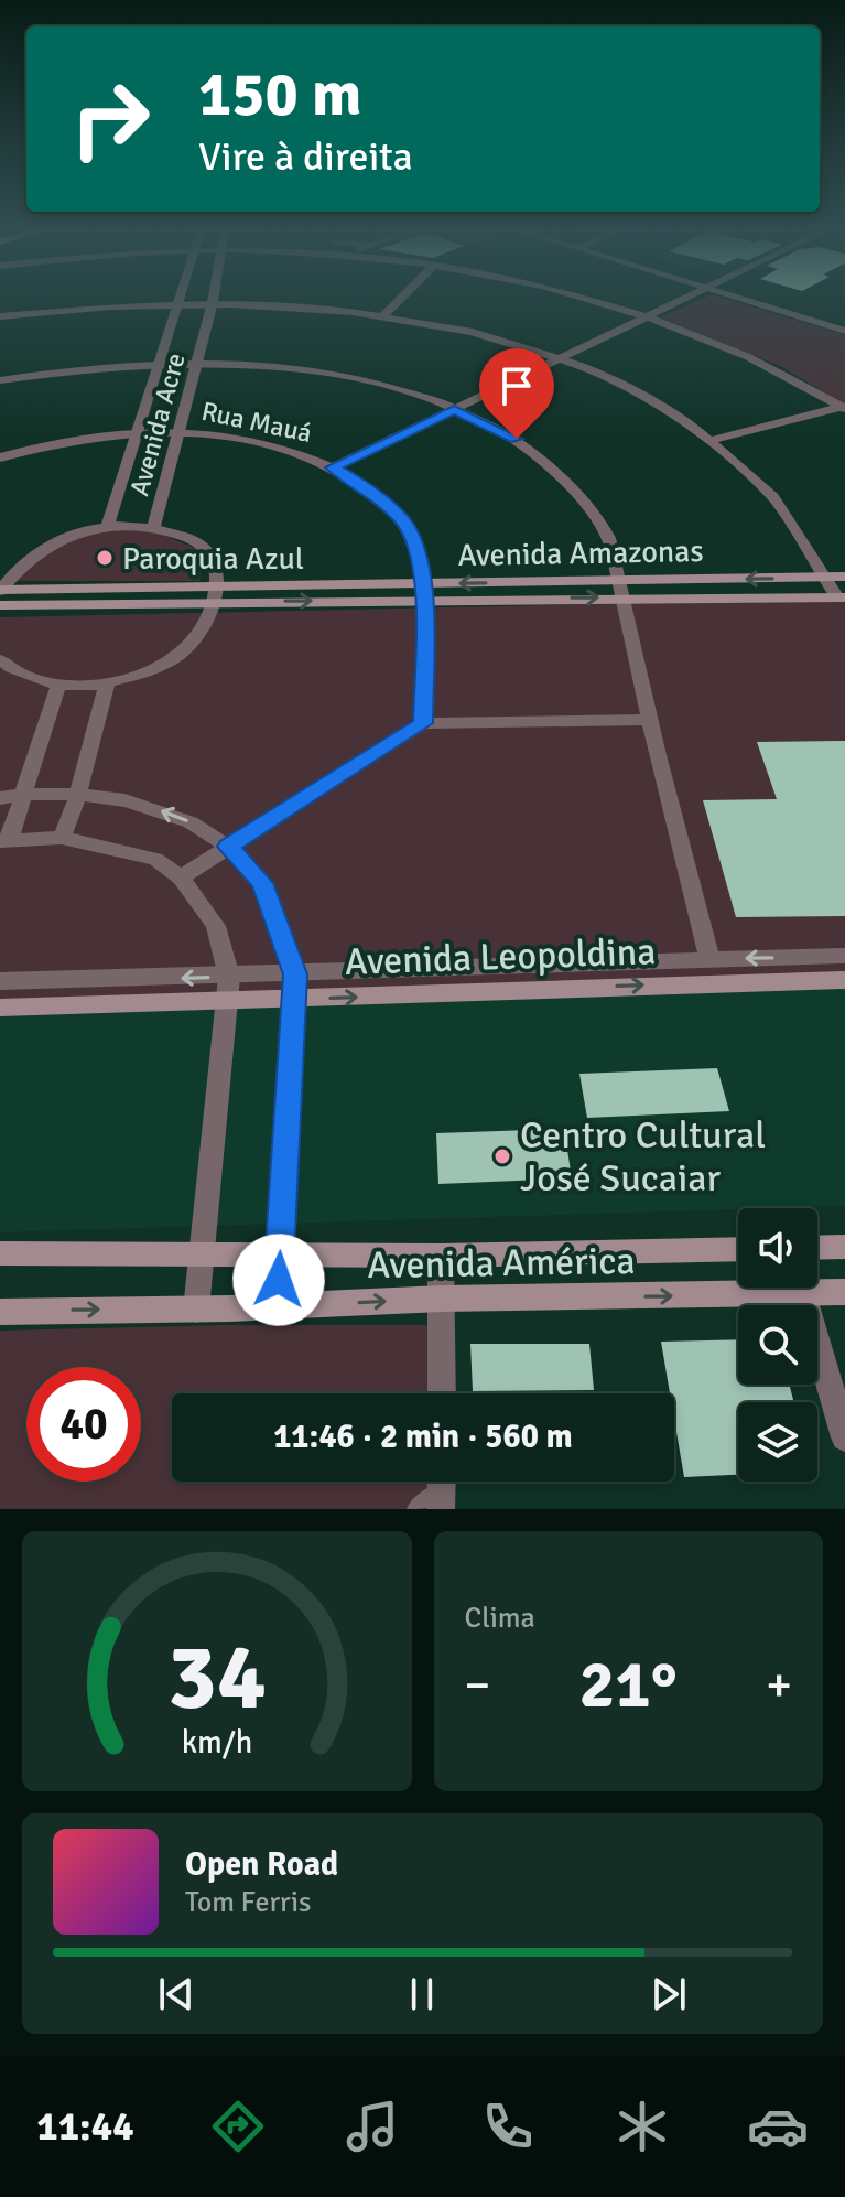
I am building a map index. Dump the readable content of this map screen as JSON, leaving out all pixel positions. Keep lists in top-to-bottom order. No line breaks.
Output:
{"streets":{"main road":["Avenida Amazonas","Avenida Leopoldina","Avenida América"],"street":["Rua Mauá","Avenida Acre"]},"crossings":[["Rua Mauá","Avenida Acre"],["Rua Mauá","Avenida Amazonas"]],"one_way":["Avenida Leopoldina"],"places":["Paroquia Azul","Centro Cultural José Sucaiar"],"page":{"turn":["150 m","Vire à direita"],"limit":"40","trip":"11:46 · 2 min · 560 m","tile":"Clima","heat":["−","21°","+"],"song":["Open Road","Tom Ferris"],"tabs":"11:44","gauge":["34","km/h"]}}
